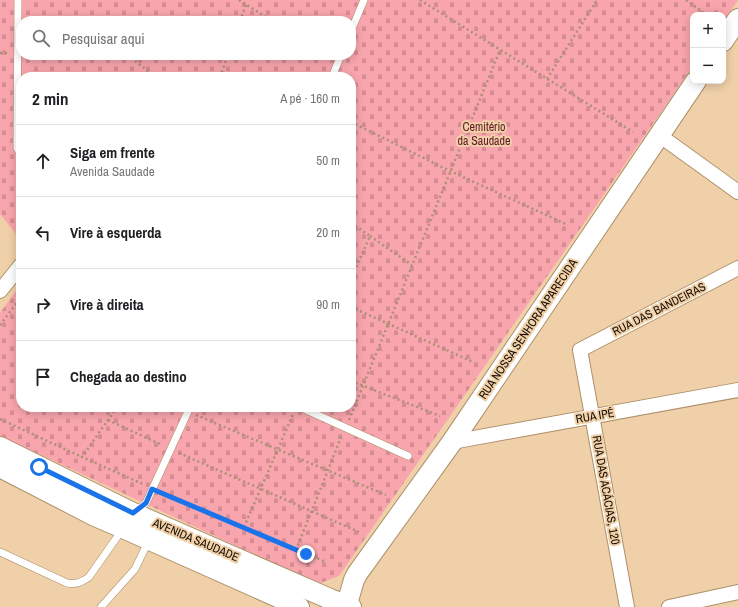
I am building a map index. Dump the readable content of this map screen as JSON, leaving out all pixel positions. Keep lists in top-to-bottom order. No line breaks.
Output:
{"streets":{"main road":["RUA NOSSA SENHORA APARECIDA","AVENIDA SAUDADE"],"street":["RUA DAS BANDEIRAS","RUA IPÊ","RUA DAS ACÁCIAS, 120"]},"crossings":[["RUA DAS BANDEIRAS","RUA DAS ACÁCIAS, 120"],["RUA NOSSA SENHORA APARECIDA","RUA IPÊ"],["RUA NOSSA SENHORA APARECIDA","AVENIDA SAUDADE"],["RUA IPÊ","RUA DAS ACÁCIAS, 120"]],"parks":["Cemitério da Saudade"],"page":{"map_buttons":["+","−"],"search":"Pesquisar aqui","heading":["2 min","A pé · 160 m"],"list":[["Siga em frente","Avenida Saudade","50 m"],["Vire à esquerda","20 m"],["Vire à direita","90 m"],"Chegada ao destino"]}}
